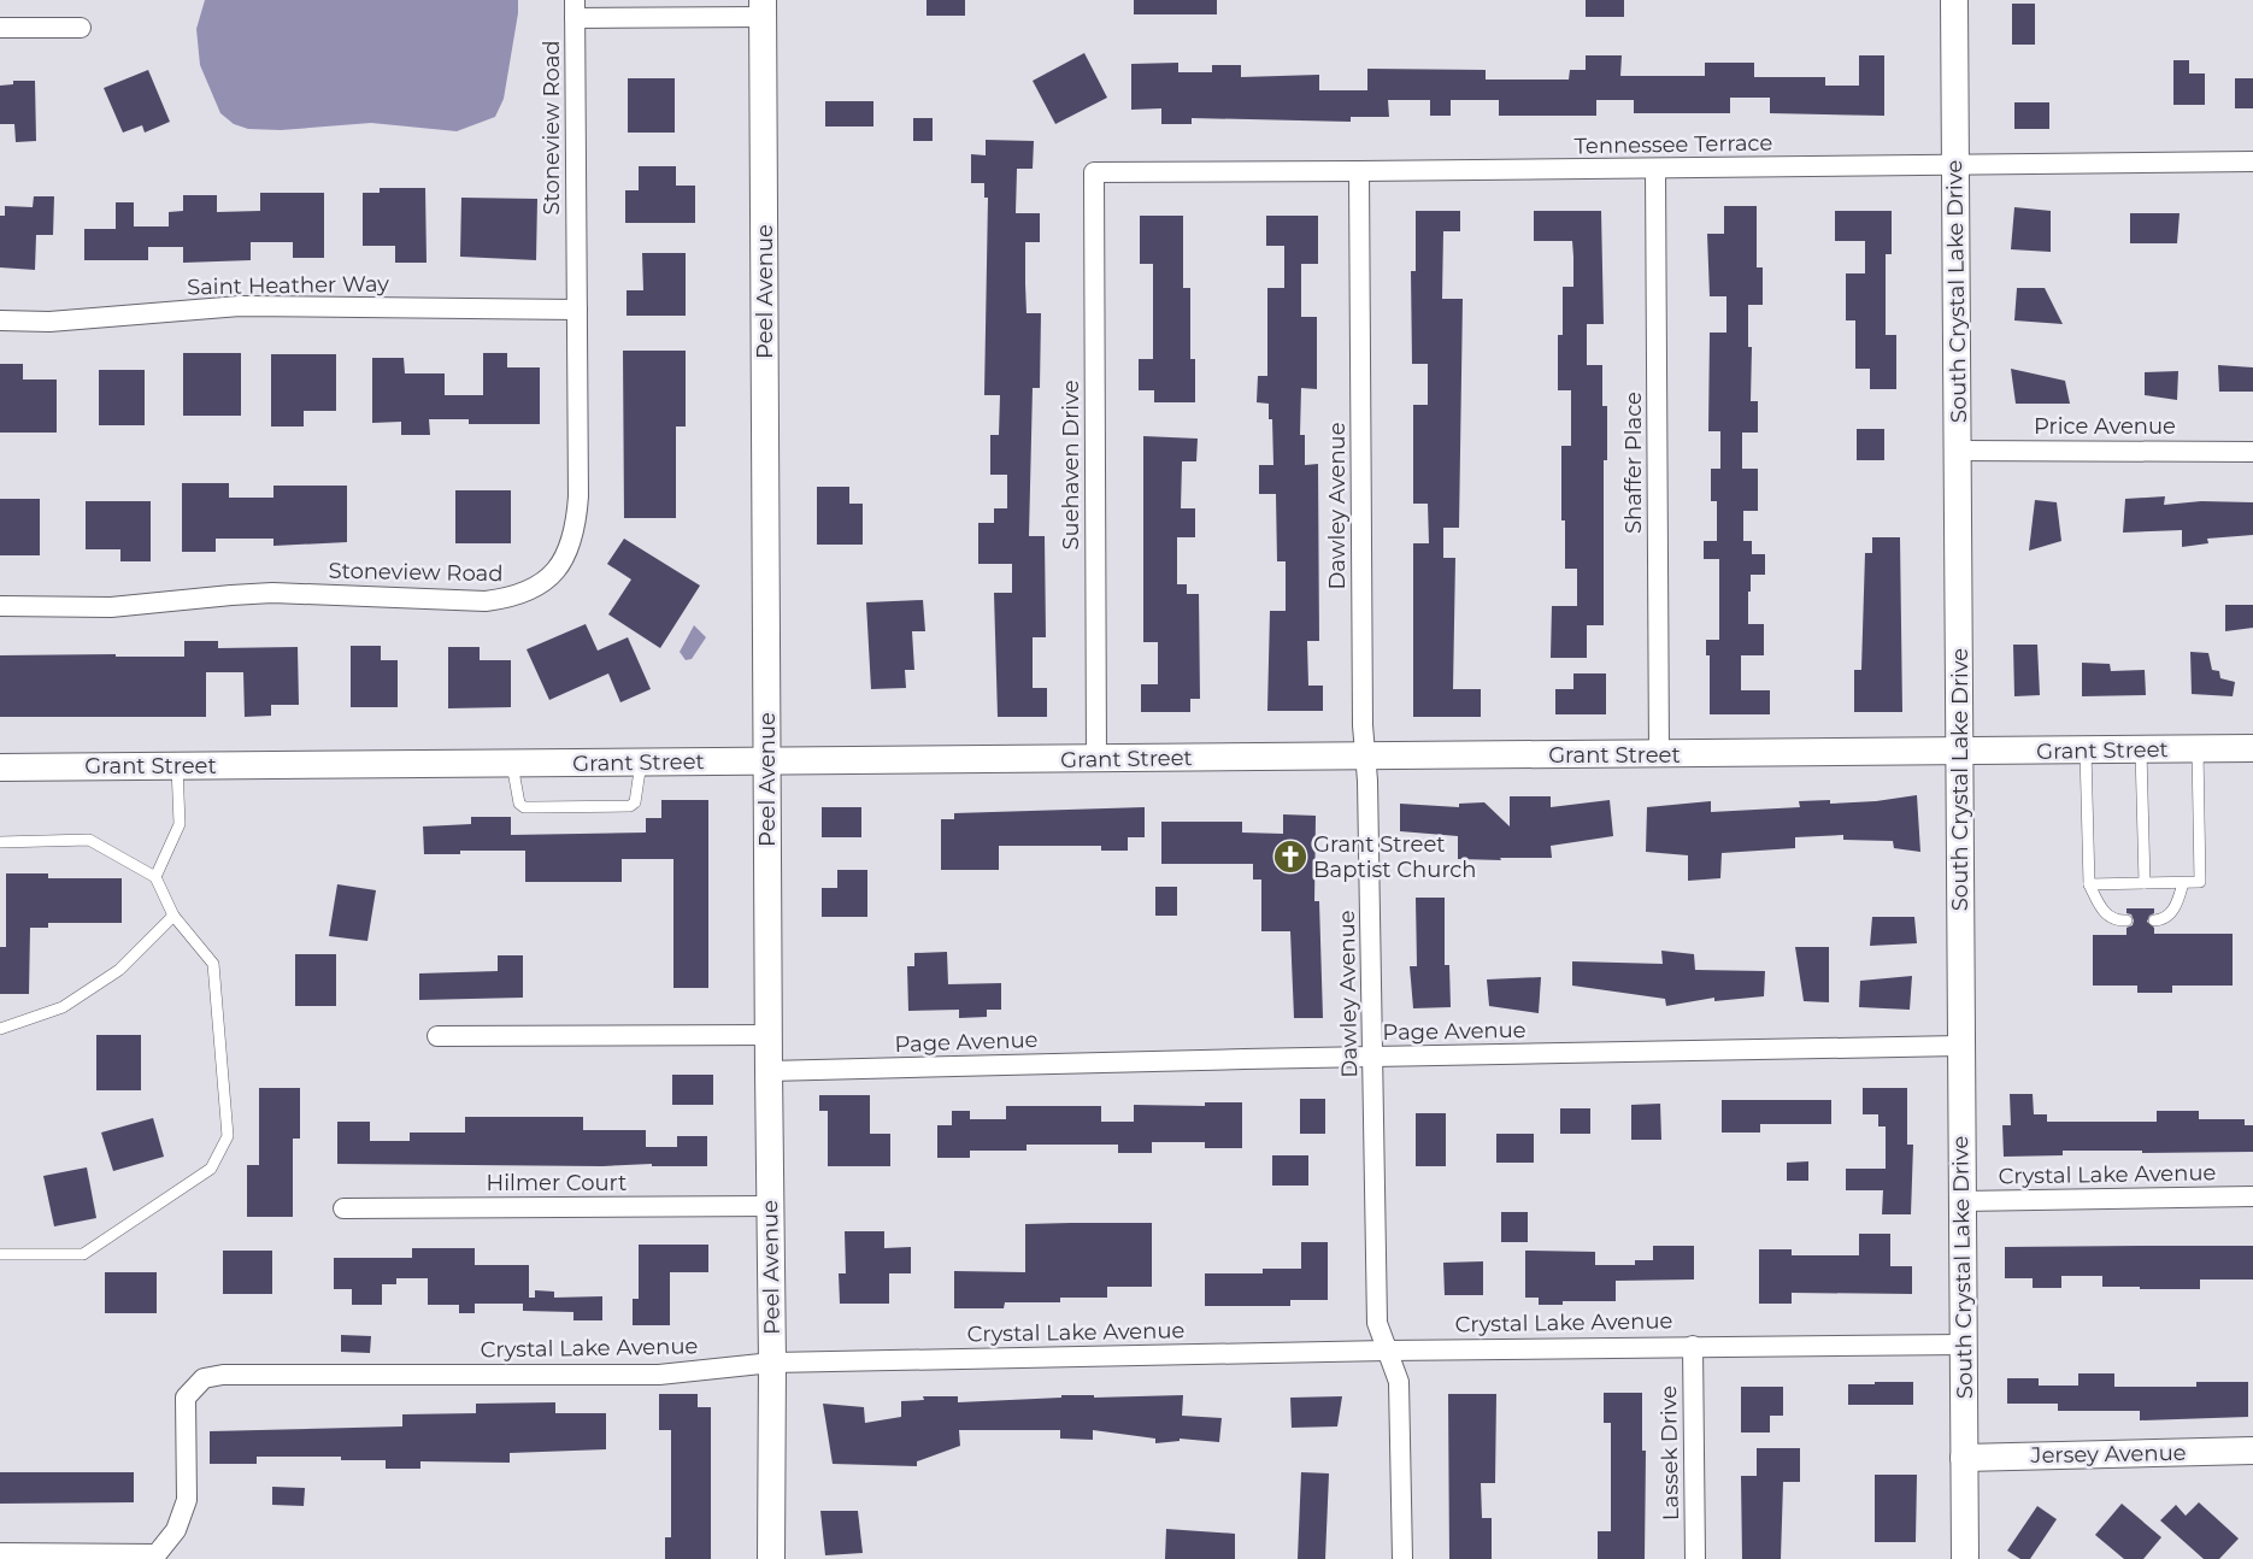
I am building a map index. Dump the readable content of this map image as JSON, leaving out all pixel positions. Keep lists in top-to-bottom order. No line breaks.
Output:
{"streets":{"street":["Stoneview Road","Tennessee Terrace","Saint Heather Way","Peel Avenue","South Crystal Lake Drive","Price Avenue","Shaffer Place","Suehaven Drive","Dawley Avenue","Grant Street","Page Avenue","Crystal Lake Avenue","Hilmer Court","Lassek Drive","Jersey Avenue"]},"crossings":[["Stoneview Road","Saint Heather Way"],["Stoneview Road","Peel Avenue"],["Tennessee Terrace","South Crystal Lake Drive"],["Tennessee Terrace","Shaffer Place"],["Tennessee Terrace","Suehaven Drive"],["Tennessee Terrace","Dawley Avenue"],["Peel Avenue","Grant Street"],["Peel Avenue","Page Avenue"],["Peel Avenue","Crystal Lake Avenue"],["Peel Avenue","Hilmer Court"],["South Crystal Lake Drive","Price Avenue"],["South Crystal Lake Drive","Grant Street"],["South Crystal Lake Drive","Page Avenue"],["South Crystal Lake Drive","Crystal Lake Avenue"],["South Crystal Lake Drive","Jersey Avenue"],["Shaffer Place","Grant Street"],["Suehaven Drive","Grant Street"],["Dawley Avenue","Grant Street"],["Dawley Avenue","Page Avenue"],["Dawley Avenue","Crystal Lake Avenue"],["Crystal Lake Avenue","Lassek Drive"]],"places":{"church":["Grant Street Baptist Church"]}}
